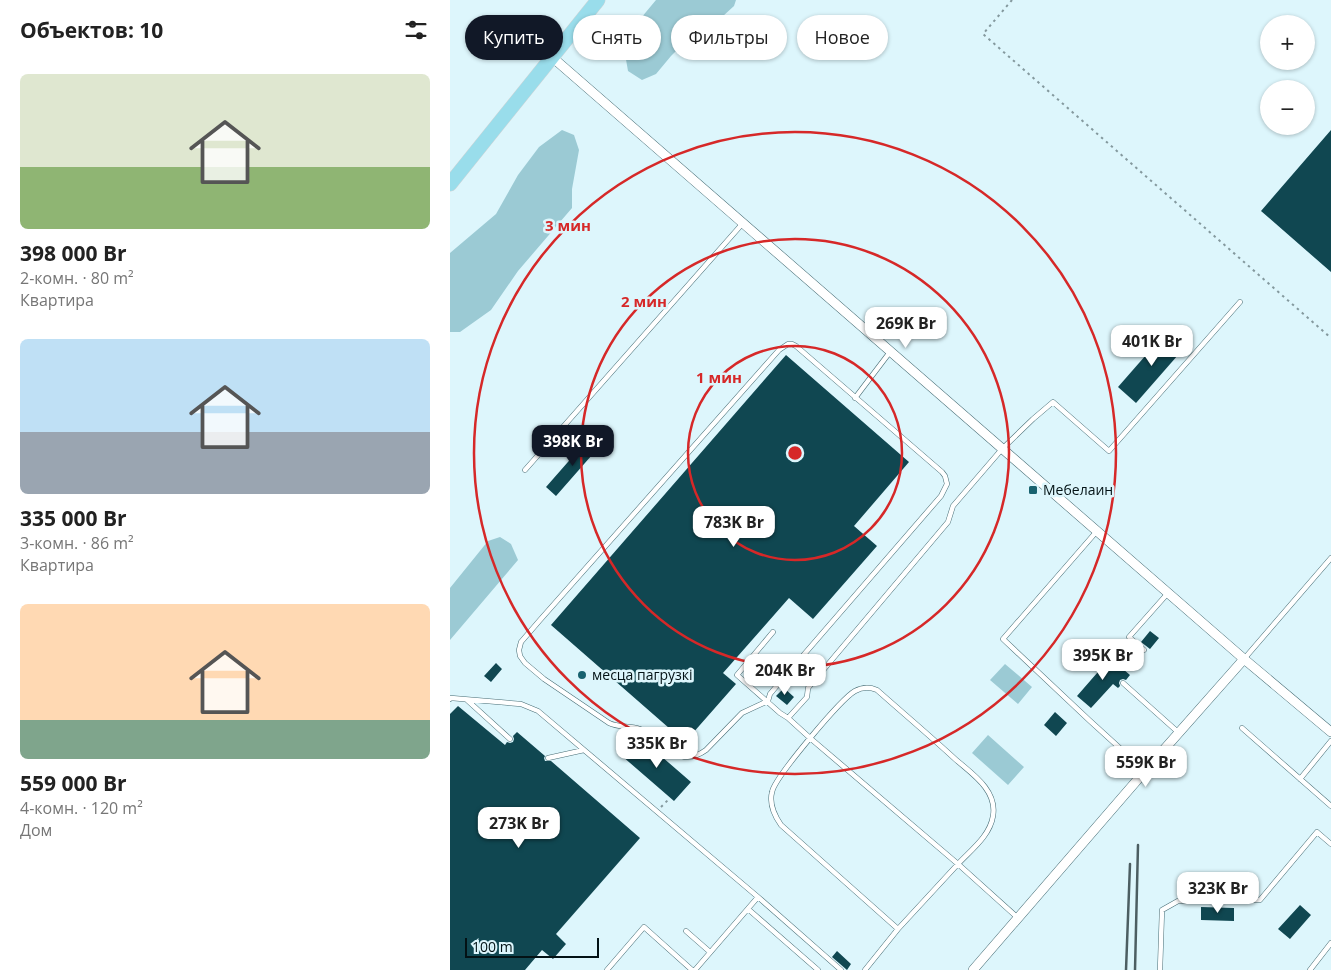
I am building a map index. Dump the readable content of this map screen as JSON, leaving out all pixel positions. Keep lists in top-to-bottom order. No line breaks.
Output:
{"places":{"transit":["Мебелаин"],"other":["месца пагрузкі"]},"scale_bar":"100 m","page":{"heading":"Объектов: 10","map_buttons":["+","−"],"chip":["Купить","Снять","Фильтры","Новое"],"list":[{"name":"398 000 Br","note":"2-комн. · 80 m² · Квартира"},{"name":"335 000 Br","note":"3-комн. · 86 m² · Квартира"},{"name":"559 000 Br","note":"4-комн. · 120 m² · Дом"}],"price":["269K Br","401K Br","398K Br","783K Br","395K Br","204K Br","335K Br","559K Br","273K Br","323K Br"],"scale":"100 m"},"rings":["3 мин","2 мин","1 мин"]}
